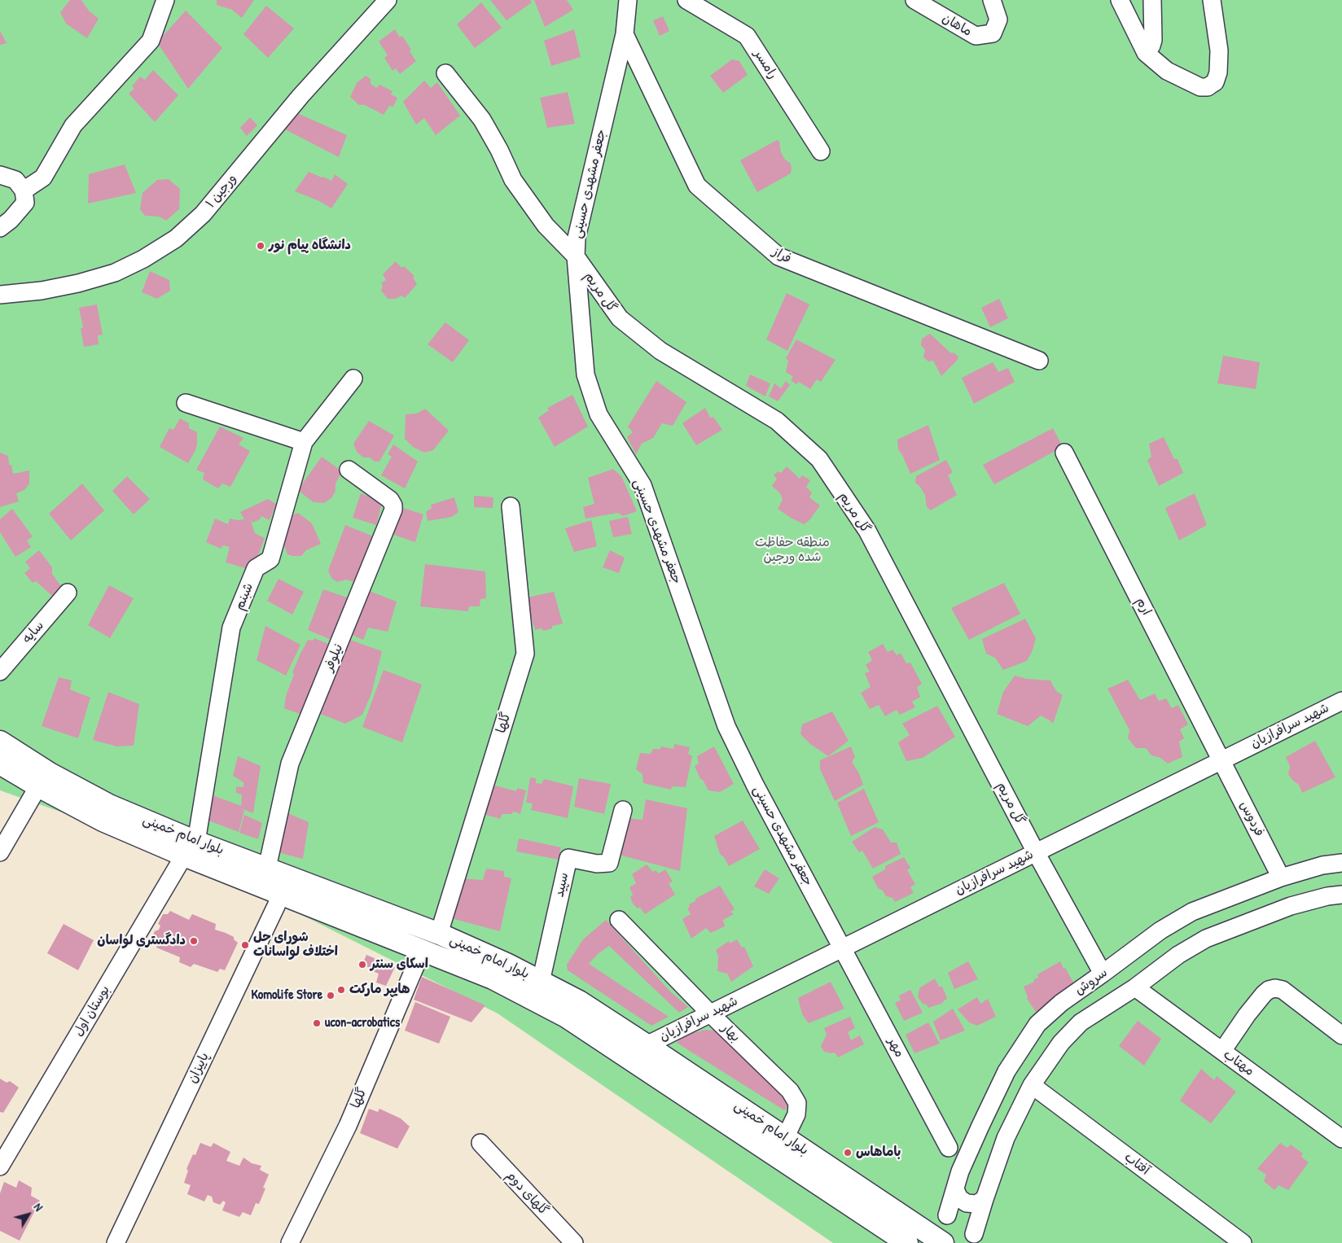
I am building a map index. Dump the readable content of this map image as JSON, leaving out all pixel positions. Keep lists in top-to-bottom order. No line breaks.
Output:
{"streets":{"main road":["بلوار امام خمینی"],"street":["ماهان","رامسر","جعفر مشهدی حسینی","ورجین ۱","فراز","گل مریم","شبنم","ارم","سایه","نیلوفر","گلها","شهید سرافرازیان","فردوس","سپید","سروش","بوستان اول","بهار","مهر","مهتاب","پاییزان","آفتاب","گلهای دوم"]},"crossings":[["جعفر مشهدی حسینی","فراز"],["جعفر مشهدی حسینی","گل مریم"],["جعفر مشهدی حسینی","شهید سرافرازیان"],["جعفر مشهدی حسینی","مهر"],["گل مریم","شهید سرافرازیان"],["گل مریم","سروش"],["شبنم","بلوار امام خمینی"],["شبنم","بوستان اول"],["ارم","شهید سرافرازیان"],["ارم","فردوس"],["نیلوفر","بلوار امام خمینی"],["گلها","بلوار امام خمینی"],["شهید سرافرازیان","فردوس"],["شهید سرافرازیان","بلوار امام خمینی"],["شهید سرافرازیان","بهار"],["شهید سرافرازیان","مهر"],["فردوس","سروش"],["بلوار امام خمینی","سپید"],["بلوار امام خمینی","بوستان اول"],["بلوار امام خمینی","بهار"],["بلوار امام خمینی","پاییزان"]],"parks":["منطقه حفاظت شده ورجین"],"places":["دانشگاه پیام نور","دادگستری لواسان","شورای حل اختلاف لواسانات","اسکای سنتر","هایپر مارکت","Komolife Store","ucon-acrobatics","باماهاس"],"north":"top right"}
